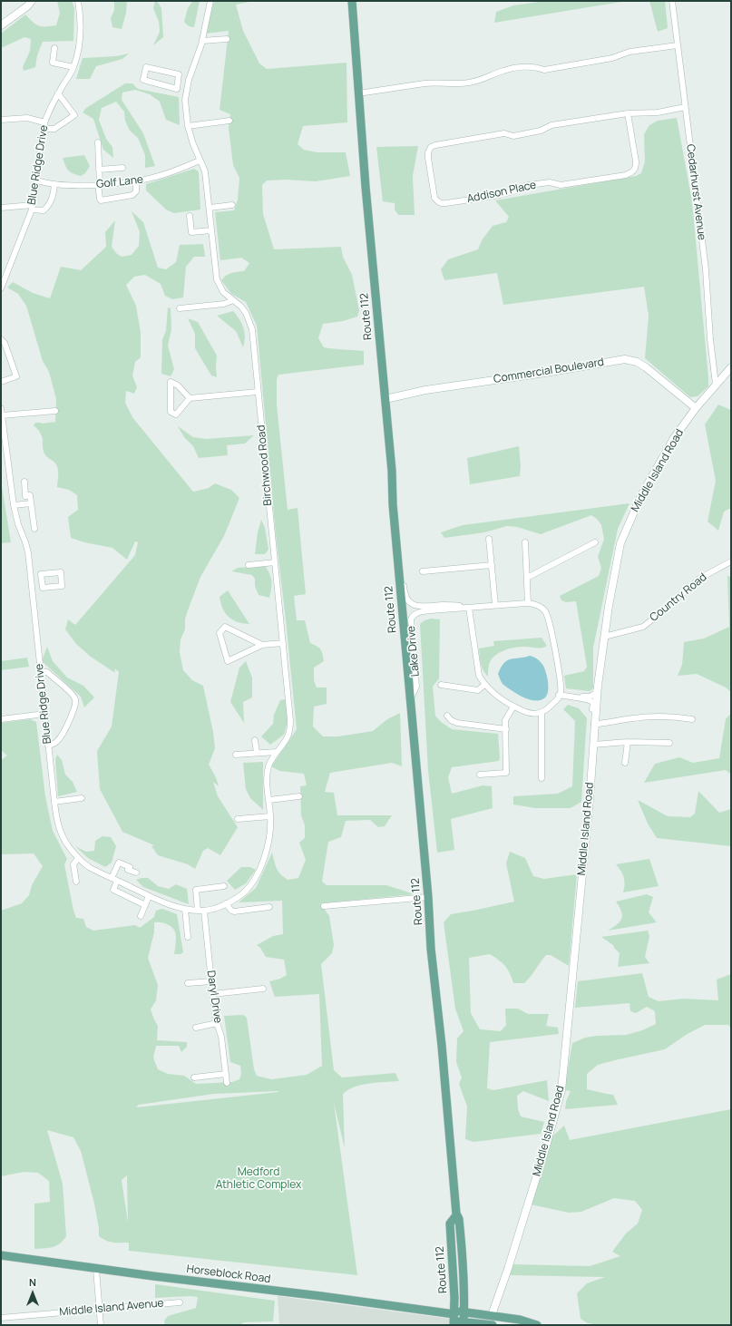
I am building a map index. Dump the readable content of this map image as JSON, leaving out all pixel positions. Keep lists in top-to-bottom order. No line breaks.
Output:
{"streets":{"main road":["Route 112","Horseblock Road"],"street":["Blue Ridge Drive","Golf Lane","Addison Place","Cedarhurst Avenue","Commercial Boulevard","Birchwood Road","Middle Island Road","Country Road","Lake Drive","Daryl Drive","Middle Island Avenue"]},"crossings":[["Blue Ridge Drive","Golf Lane"],["Blue Ridge Drive","Birchwood Road"],["Blue Ridge Drive","Daryl Drive"],["Golf Lane","Birchwood Road"],["Addison Place","Cedarhurst Avenue"],["Cedarhurst Avenue","Middle Island Road"],["Route 112","Commercial Boulevard"],["Route 112","Lake Drive"],["Route 112","Horseblock Road"],["Commercial Boulevard","Middle Island Road"],["Birchwood Road","Daryl Drive"],["Middle Island Road","Country Road"],["Middle Island Road","Horseblock Road"]],"parks":["Medford Athletic Complex"],"north":"top"}
